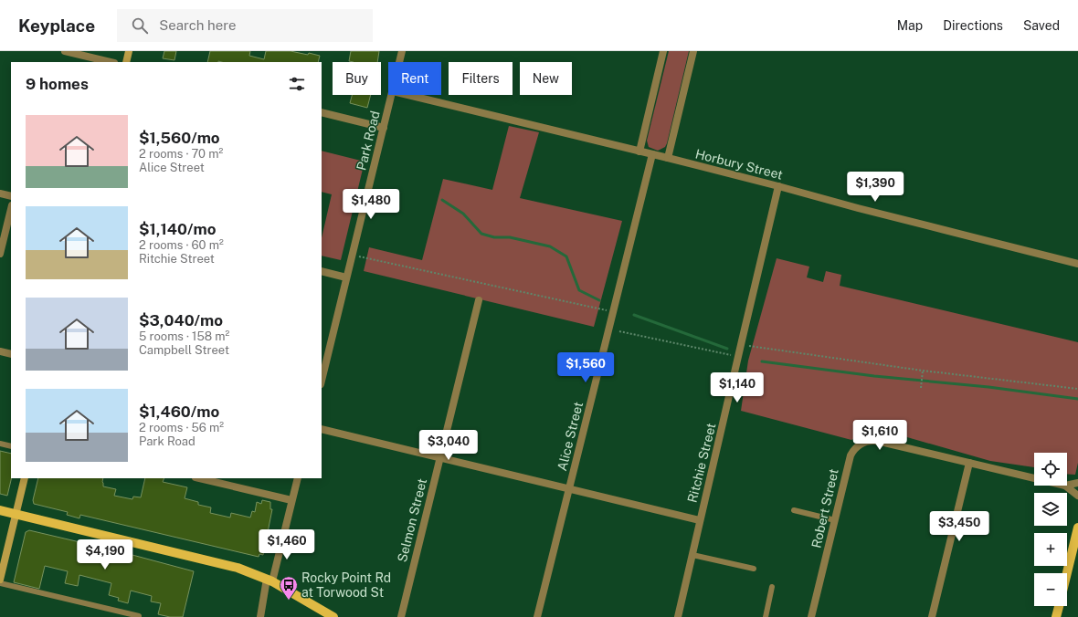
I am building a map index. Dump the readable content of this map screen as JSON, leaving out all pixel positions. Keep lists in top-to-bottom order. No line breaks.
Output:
{"streets":{"street":["Park Road","Horbury Street","Alice Street","Ritchie Street","Robert Street","Selmon Street"]},"crossings":[["Horbury Street","Alice Street"],["Horbury Street","Ritchie Street"]],"places":{"bus stop":["Rocky Point Rd at Torwood St"]},"page":{"header":"Keyplace","search":"Search here","nav":["Map","Directions","Saved"],"chip":["Buy","Rent","Filters","New"],"heading":"9 homes","list":[{"name":"$1,560/mo","note":"2 rooms · 70 m² · Alice Street"},{"name":"$1,140/mo","note":"2 rooms · 60 m² · Ritchie Street"},{"name":"$3,040/mo","note":"5 rooms · 158 m² · Campbell Street"},{"name":"$1,460/mo","note":"2 rooms · 56 m² · Park Road"}],"price":["$1,390","$1,480","$1,560","$1,140","$1,610","$3,040","$3,450","$1,460","$4,190"],"map_buttons":["+","−"]}}
